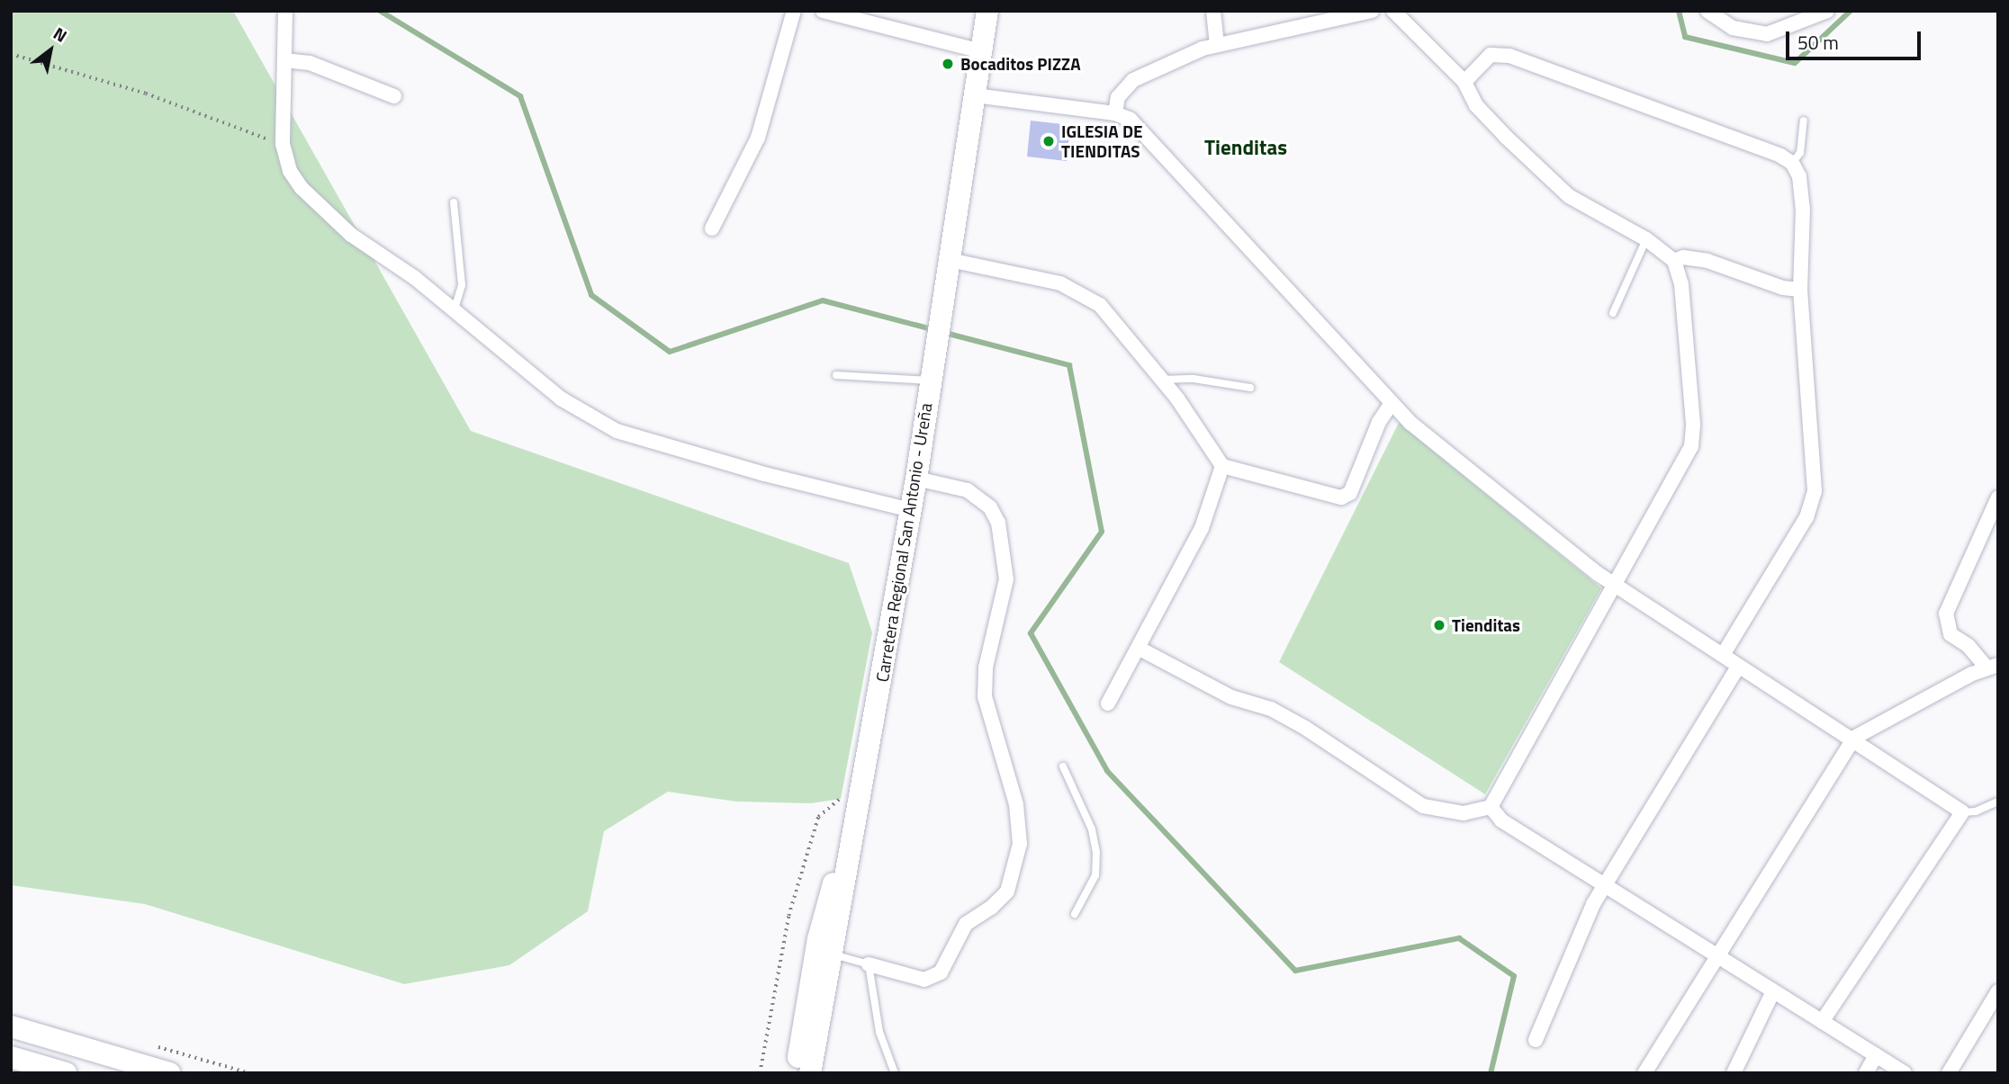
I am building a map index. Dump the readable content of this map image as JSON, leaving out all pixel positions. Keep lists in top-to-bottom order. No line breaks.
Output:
{"streets":{"main road":["Carretera Regional San Antonio - Ureña"]},"districts":["Tienditas"],"places":["Bocaditos PIZZA","IGLESIA DE TIENDITAS","Tienditas"],"scale_bar":"50 m","north":"top right"}
